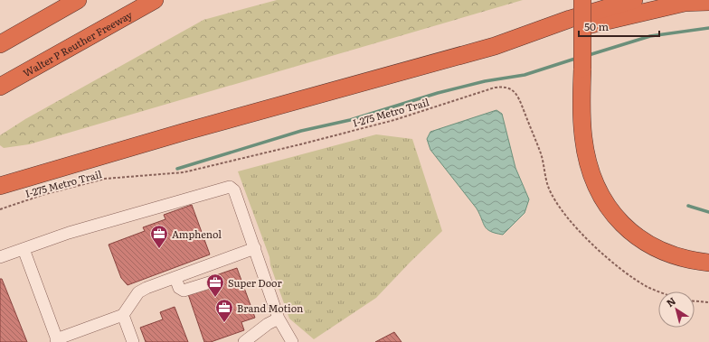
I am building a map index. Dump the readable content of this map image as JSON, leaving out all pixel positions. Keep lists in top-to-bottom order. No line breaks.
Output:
{"streets":{"highway":["Walter P Reuther Freeway"],"path":["I-275 Metro Trail"]},"places":{"office":["Amphenol","Super Door","Brand Motion"]},"scale_bar":"50 m","north":"top left"}
